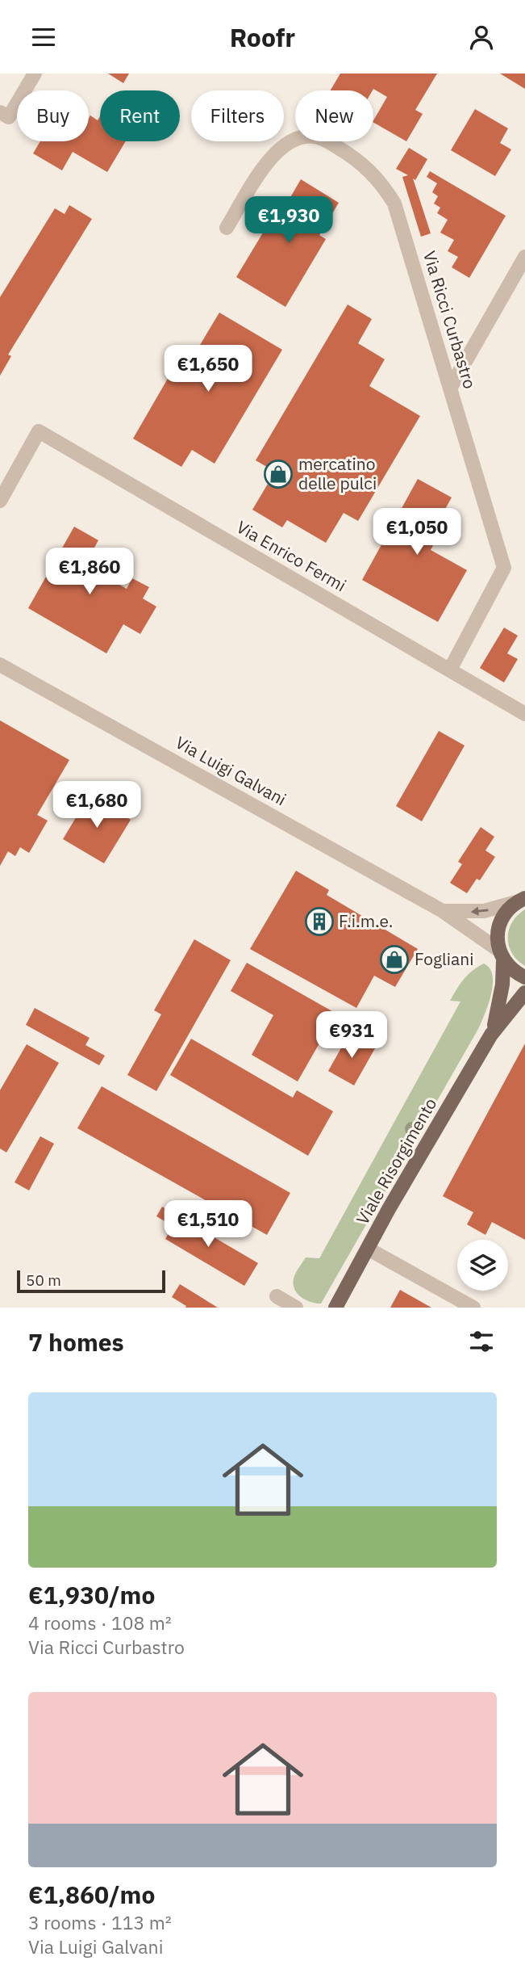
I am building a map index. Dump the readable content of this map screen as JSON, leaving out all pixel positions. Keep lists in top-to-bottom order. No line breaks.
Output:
{"streets":{"main road":["Viale Risorgimento"],"street":["Via Ricci Curbastro","Via Enrico Fermi","Via Luigi Galvani"]},"crossings":[["Via Ricci Curbastro","Via Enrico Fermi"],["Via Luigi Galvani","Viale Risorgimento"]],"places":{"shop":["mercatino delle pulci","Fogliani"],"building":["F.i.m.e."]},"scale_bar":"50 m","page":{"header":"Roofr","chip":["Buy","Rent","Filters","New"],"price":["€1,930","€1,650","€1,050","€1,860","€1,680","€931","€1,510"],"scale":"50 m","heading":"7 homes","list":[{"name":"€1,930/mo","note":"4 rooms · 108 m² · Via Ricci Curbastro"},{"name":"€1,860/mo","note":"3 rooms · 113 m² · Via Luigi Galvani"}]}}
